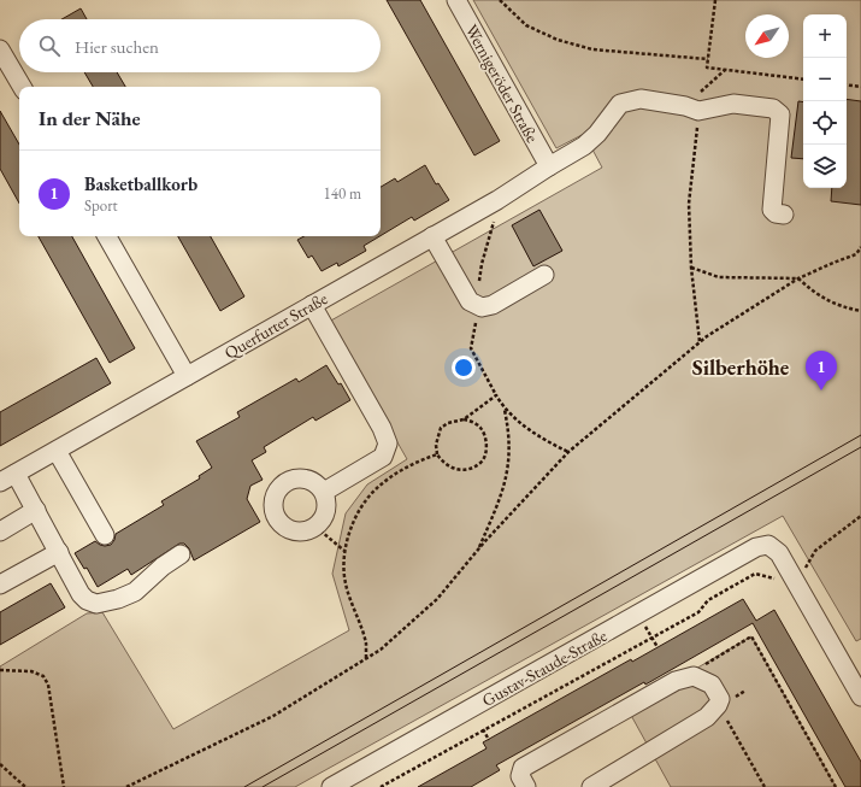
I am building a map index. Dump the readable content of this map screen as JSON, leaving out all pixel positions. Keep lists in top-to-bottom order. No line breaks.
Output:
{"streets":{"street":["Wernigeröder Straße","Querfurter Straße","Gustav-Staude-Straße"]},"crossings":[["Wernigeröder Straße","Querfurter Straße"]],"districts":["Silberhöhe"],"north":"bottom left","page":{"map_buttons":["+","−"],"search":"Hier suchen","heading":"In der Nähe","list":[{"mark":"1","name":"Basketballkorb","note":"Sport","value":"140 m"}],"pins":"1"}}
